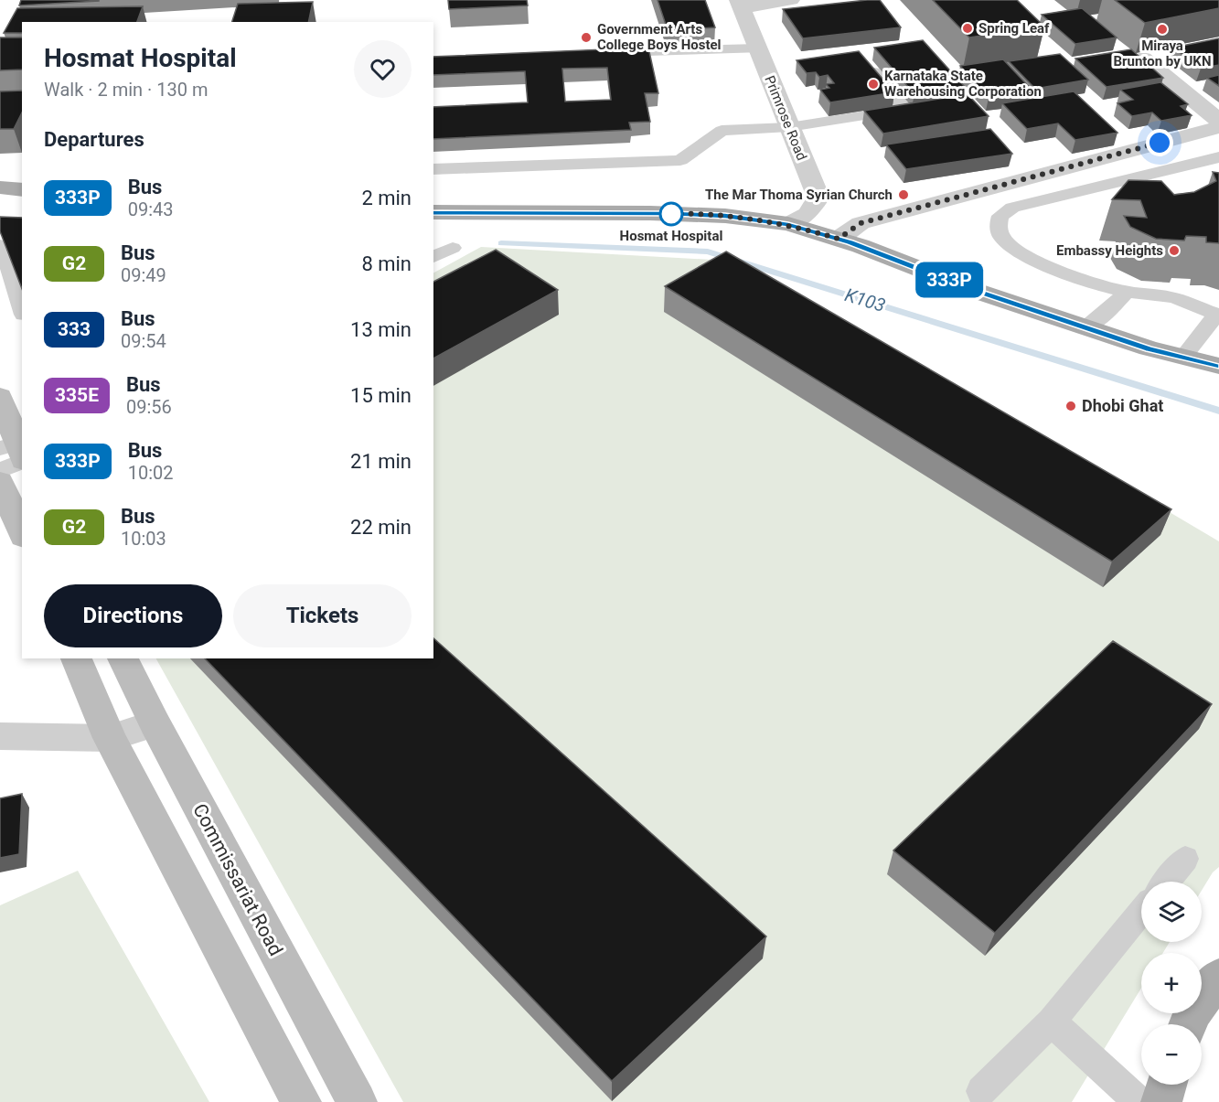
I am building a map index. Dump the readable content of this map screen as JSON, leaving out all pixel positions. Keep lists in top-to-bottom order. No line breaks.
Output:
{"streets":{"main road":["Commissariat Road"],"street":["Primrose Road"]},"water":["K103"],"places":["Spring Leaf","Miraya Brunton by UKN","Government Arts College Boys Hostel","Karnataka State Warehousing Corporation","The Mar Thoma Syrian Church","Hosmat Hospital","Embassy Heights","Dhobi Ghat"],"lines":["bus line 333P"],"page":{"on_map":"333P","heading":[["Hosmat Hospital","Walk · 2 min · 130 m"],"Departures"],"list":[{"mark":"333P","name":"Bus","note":"09:43","value":"2 min"},{"mark":"G2","name":"Bus","note":"09:49","value":"8 min"},{"mark":"333","name":"Bus","note":"09:54","value":"13 min"},{"mark":"335E","name":"Bus","note":"09:56","value":"15 min"},{"mark":"333P","name":"Bus","note":"10:02","value":"21 min"},{"mark":"G2","name":"Bus","note":"10:03","value":"22 min"}],"buttons":["Directions","Tickets"],"map_buttons":["+","−"]}}
